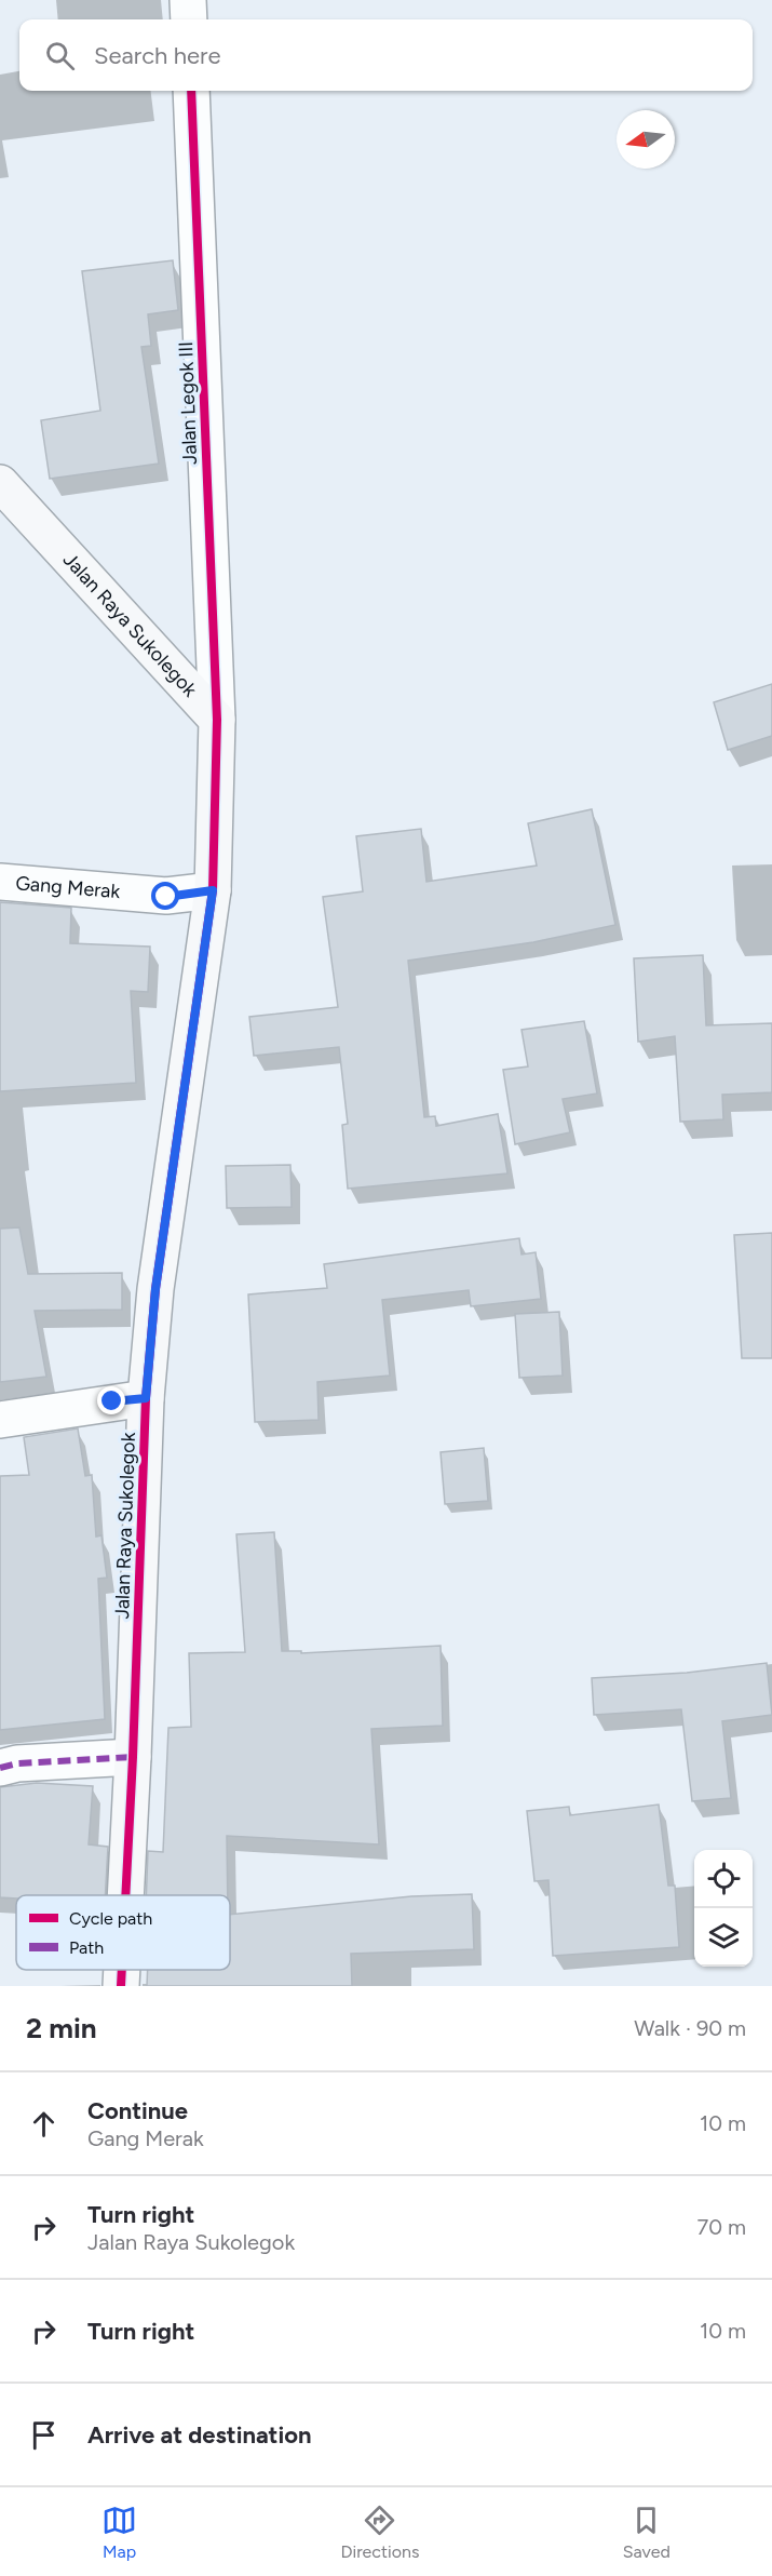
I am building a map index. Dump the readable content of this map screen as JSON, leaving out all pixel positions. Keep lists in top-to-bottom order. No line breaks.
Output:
{"streets":{"street":["Jalan Legok III","Jalan Raya Sukolegok","Gang Merak"]},"crossings":[["Jalan Legok III","Jalan Raya Sukolegok"],["Jalan Raya Sukolegok","Gang Merak"]],"legend":["Cycle path","Path"],"north":"left","page":{"search":"Search here","heading":["2 min","Walk · 90 m"],"list":[["Continue","Gang Merak","10 m"],["Turn right","Jalan Raya Sukolegok","70 m"],["Turn right","10 m"],"Arrive at destination"],"nav":["Map","Directions","Saved"]}}
